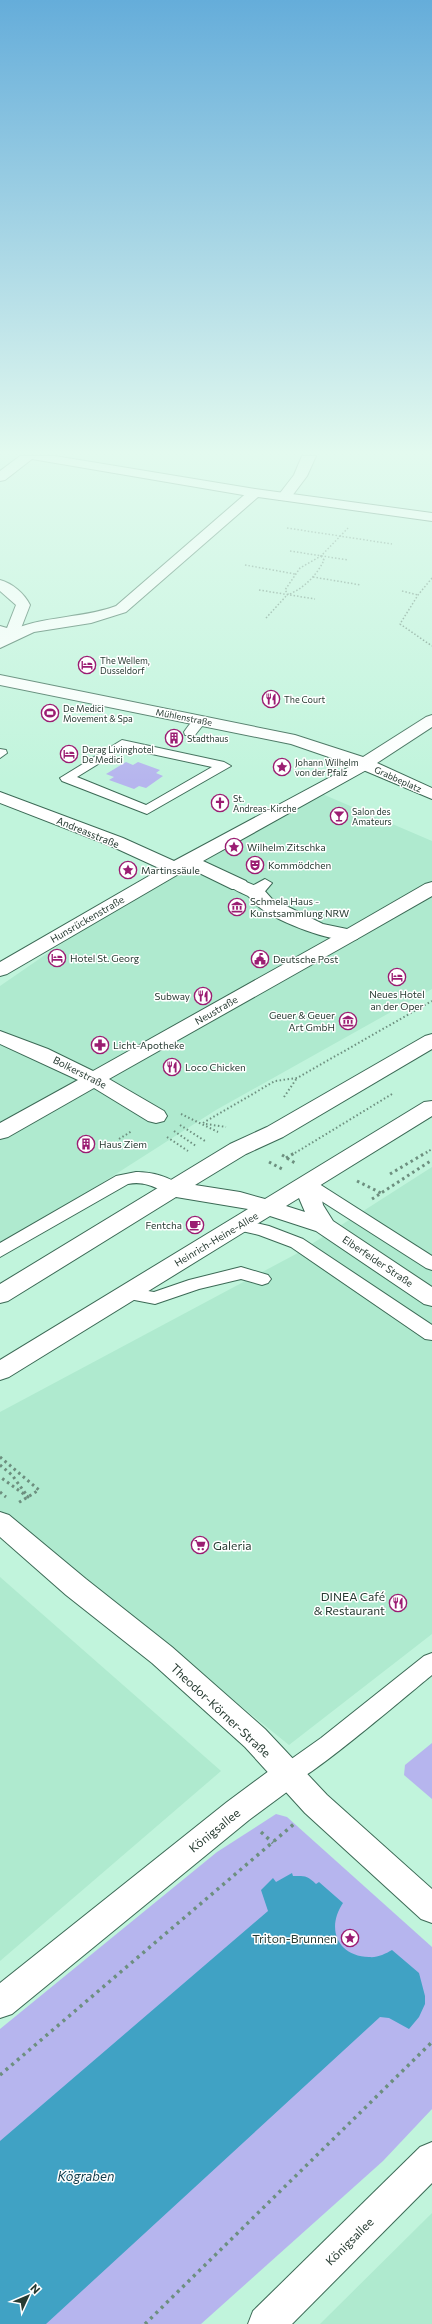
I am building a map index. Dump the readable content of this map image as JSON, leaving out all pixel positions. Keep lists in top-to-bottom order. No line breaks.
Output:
{"streets":{"street":["Mühlenstraße","Grabbeplatz","Andreasstraße","Hunsrückenstraße","Neustraße","Bolkerstraße","Heinrich-Heine-Allee","Elberfelder Straße","Theodor-Körner-Straße","Königsallee"]},"crossings":[["Mühlenstraße","Grabbeplatz"],["Mühlenstraße","Hunsrückenstraße"],["Grabbeplatz","Hunsrückenstraße"],["Andreasstraße","Hunsrückenstraße"],["Andreasstraße","Neustraße"],["Neustraße","Bolkerstraße"],["Heinrich-Heine-Allee","Elberfelder Straße"],["Theodor-Körner-Straße","Königsallee"]],"water":["Kögraben"],"places":{"hotel":["The Wellem, Dusseldorf","Derag Livinghotel De Medici","Hotel St. Georg","Neues Hotel an der Oper"],"restaurant":["The Court","Subway","Loco Chicken","DINEA Café & Restaurant"],"sports":["De Medici Movement & Spa"],"building":["Stadthaus","Haus Ziem"],"place":["Johann Wilhelm von der Pfalz","Wilhelm Zitschka","Martinssäule","Triton-Brunnen"],"church":["St. Andreas-Kirche"],"bar":["Salon des Amateurs"],"theatre":["Kommödchen"],"museum":["Schmela Haus - Kunstsammlung NRW","Geuer & Geuer Art GmbH"],"public building":["Deutsche Post"],"pharmacy":["Licht-Apotheke"],"cafe":["Fentcha"],"supermarket":["Galeria"]},"north":"top right"}
